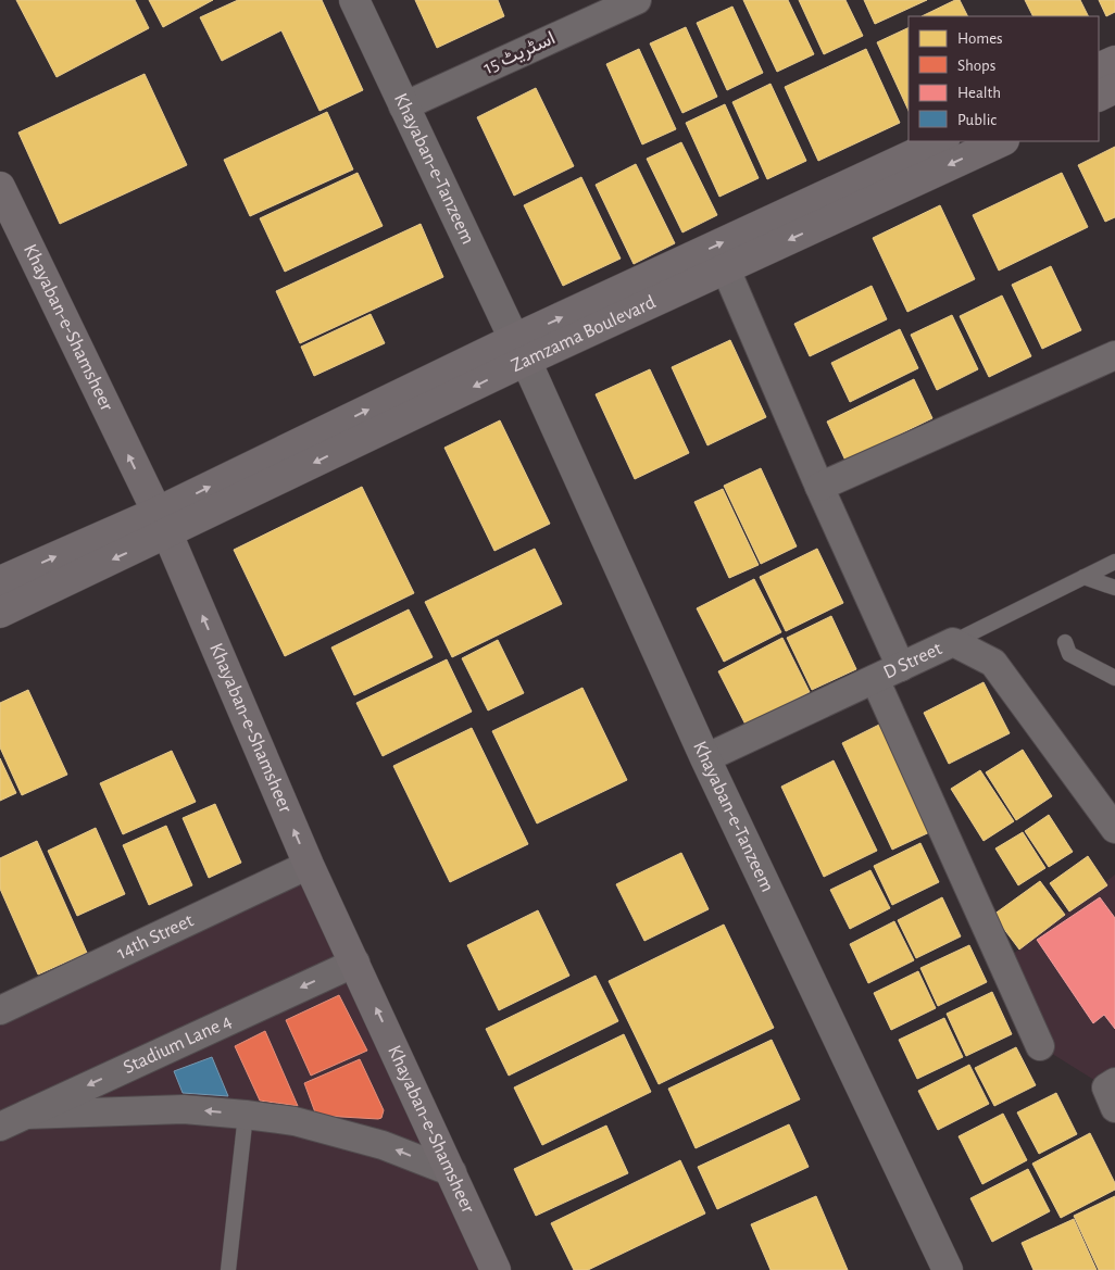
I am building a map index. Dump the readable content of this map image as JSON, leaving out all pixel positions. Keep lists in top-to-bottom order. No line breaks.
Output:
{"streets":{"main road":["Khayaban-e-Shamsheer","Zamzama Boulevard"],"street":["اسٹریٹ 15","Khayaban-e-Tanzeem","D Street","14th Street","Stadium Lane 4"]},"crossings":[["اسٹریٹ 15","Khayaban-e-Tanzeem"],["Khayaban-e-Tanzeem","Zamzama Boulevard"],["Khayaban-e-Tanzeem","D Street"],["Khayaban-e-Shamsheer","Zamzama Boulevard"],["Khayaban-e-Shamsheer","14th Street"],["Khayaban-e-Shamsheer","Stadium Lane 4"]],"one_way":["Khayaban-e-Shamsheer"],"legend":["Homes","Shops","Health","Public"]}
